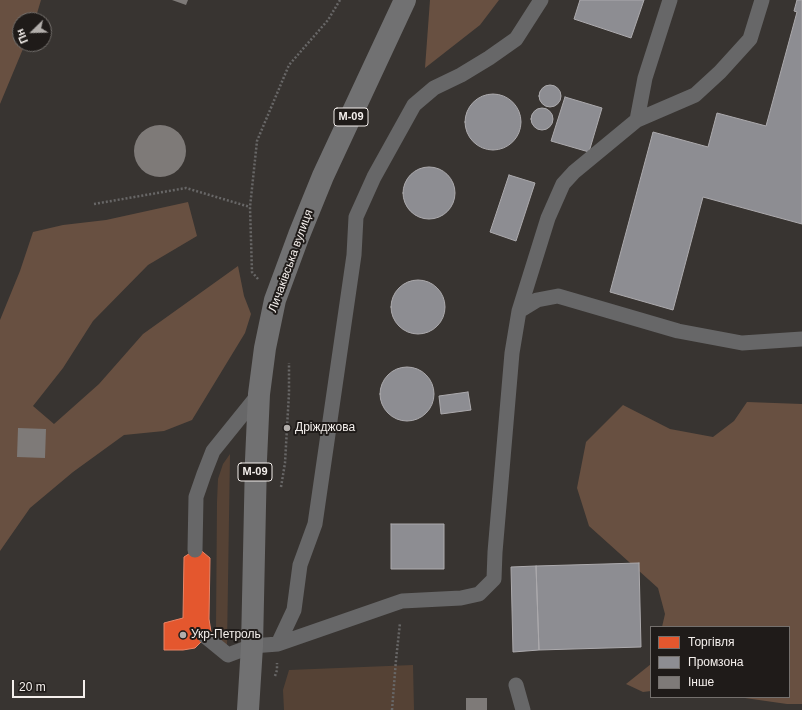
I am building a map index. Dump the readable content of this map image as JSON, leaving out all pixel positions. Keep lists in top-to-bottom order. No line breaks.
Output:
{"streets":{"main road":["М-09","Личаківська вулиця"]},"places":["Дріжджова","Укр-Петроль"],"legend":["Торгівля","Промзона","Інше"],"scale_bar":"20 m","north":"bottom left"}
